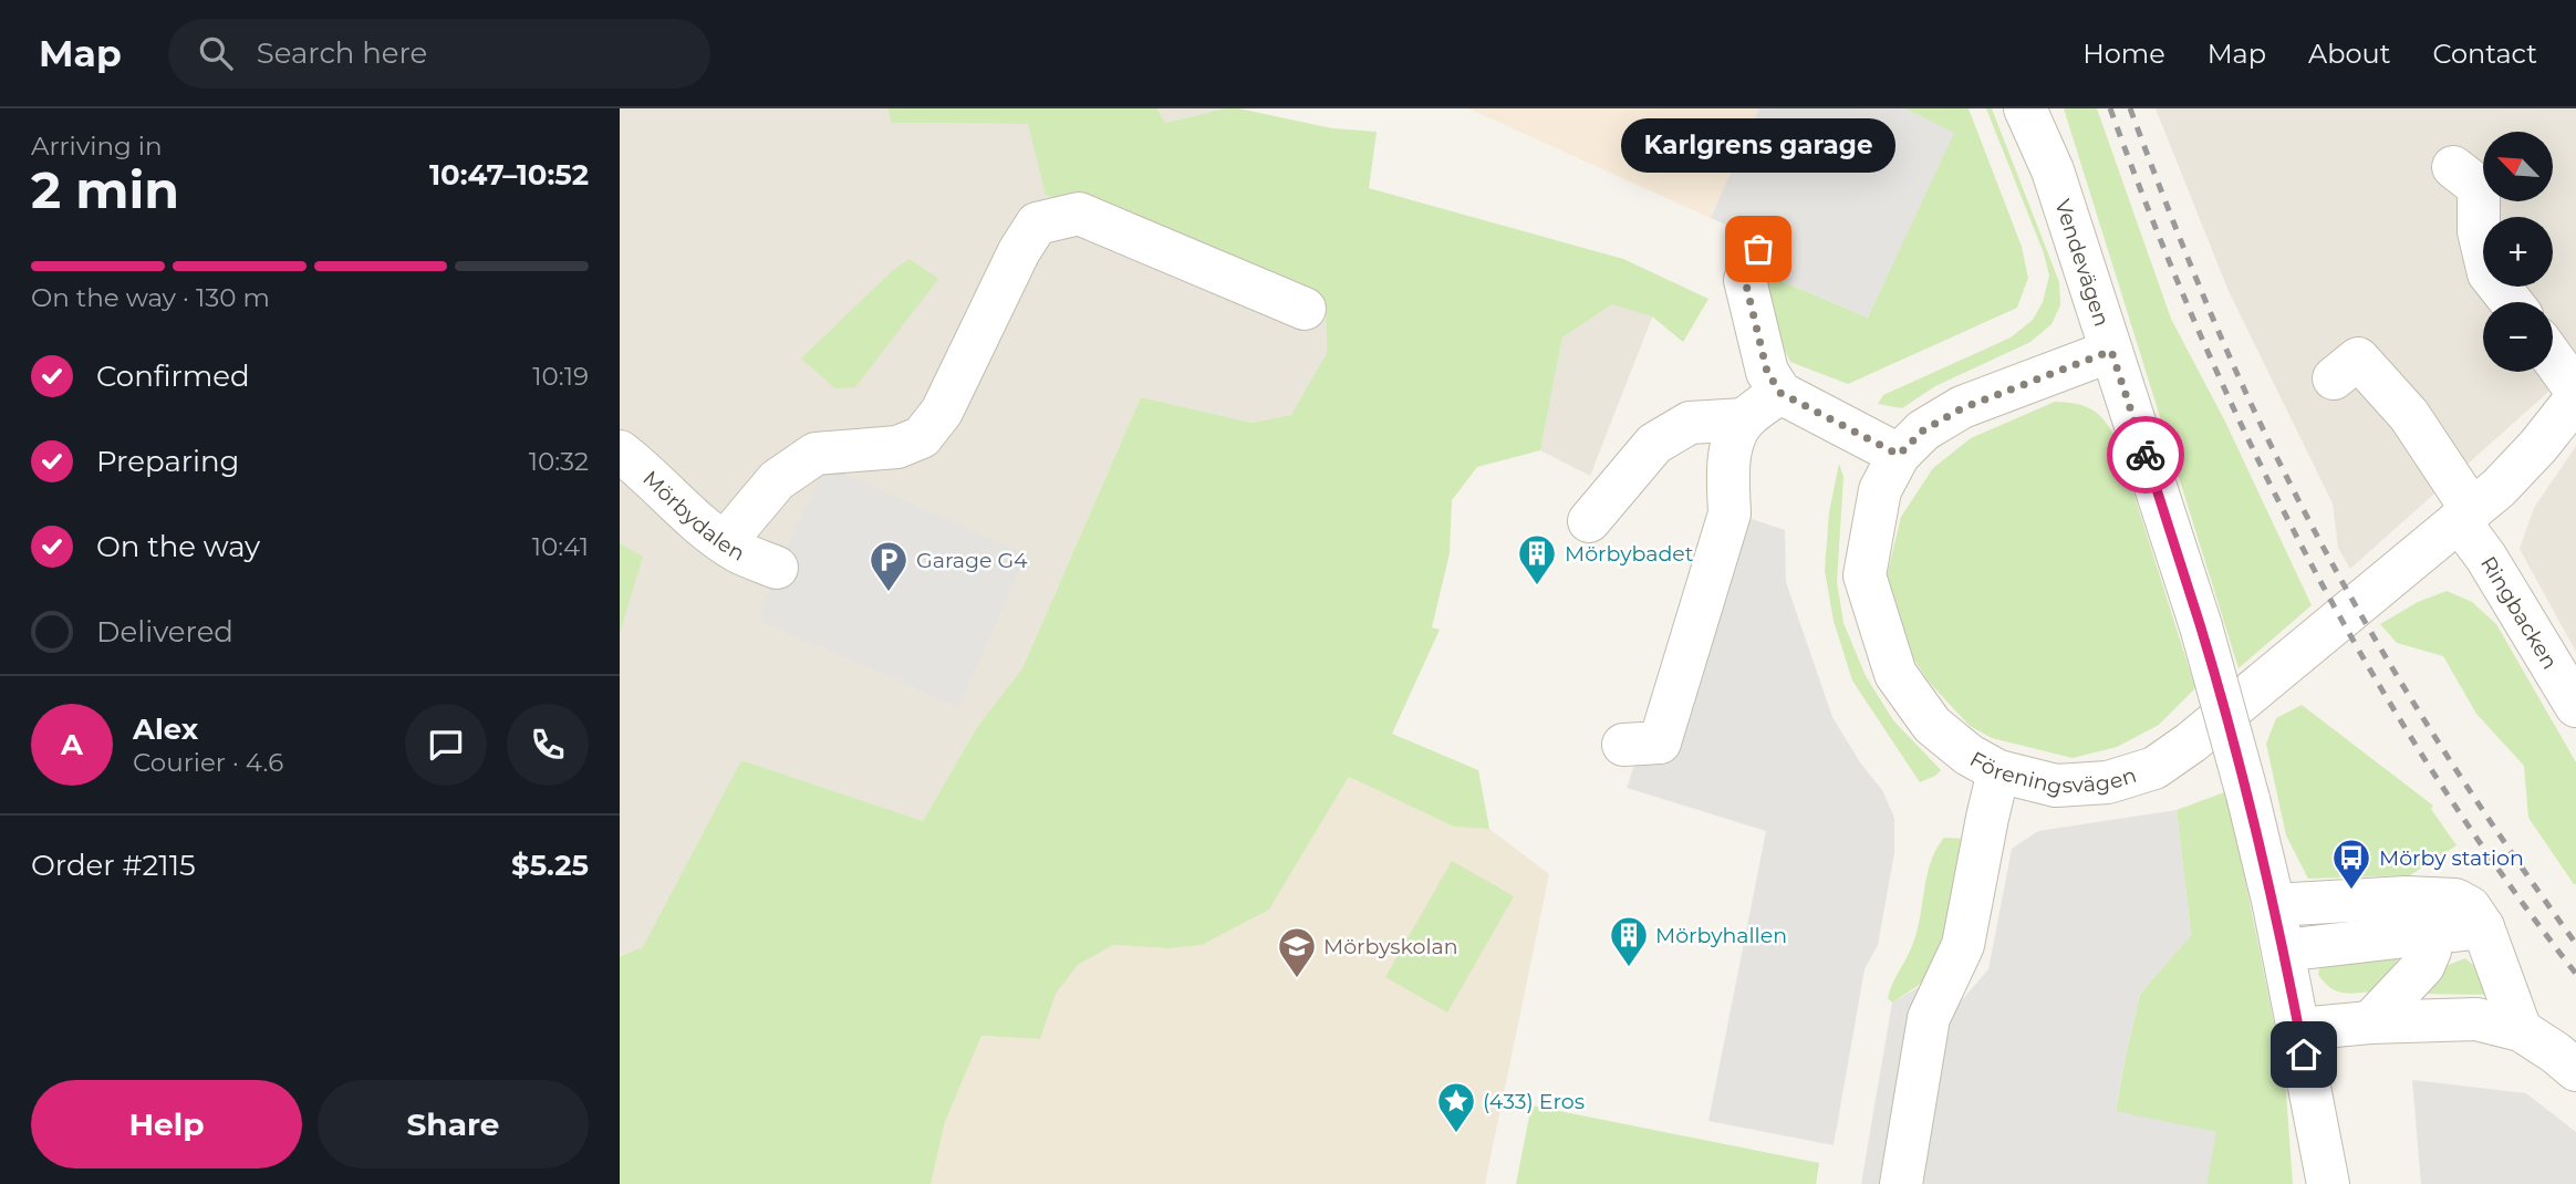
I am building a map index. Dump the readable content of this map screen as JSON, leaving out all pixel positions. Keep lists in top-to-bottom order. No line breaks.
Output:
{"streets":{"street":["Vendevägen","Mörbydalen","Ringbacken","Föreningsvägen"]},"crossings":[["Vendevägen","Föreningsvägen"],["Ringbacken","Föreningsvägen"]],"places":{"other":["Karlgrens garage"],"building":["Mörbybadet","Mörbyhallen"],"parking":["Garage G4"],"bus stop":["Mörby station"],"school or university":["Mörbyskolan"],"place":["(433) Eros"]},"north":"top left","page":{"header":"Map","search":"Search here","nav":["Home","Map","About","Contact"],"heading":["2 min","Arriving in","10:47–10:52"],"panel":["Alex","Courier · 4.6","Order #2115","$5.25"],"bubble":"Karlgrens garage","map_buttons":["+","−"],"bar":"On the way · 130 m","list":[["Confirmed","10:19"],["Preparing","10:32"],["On the way","10:41"],"Delivered"],"round":"A","buttons":["Help","Share"]}}
